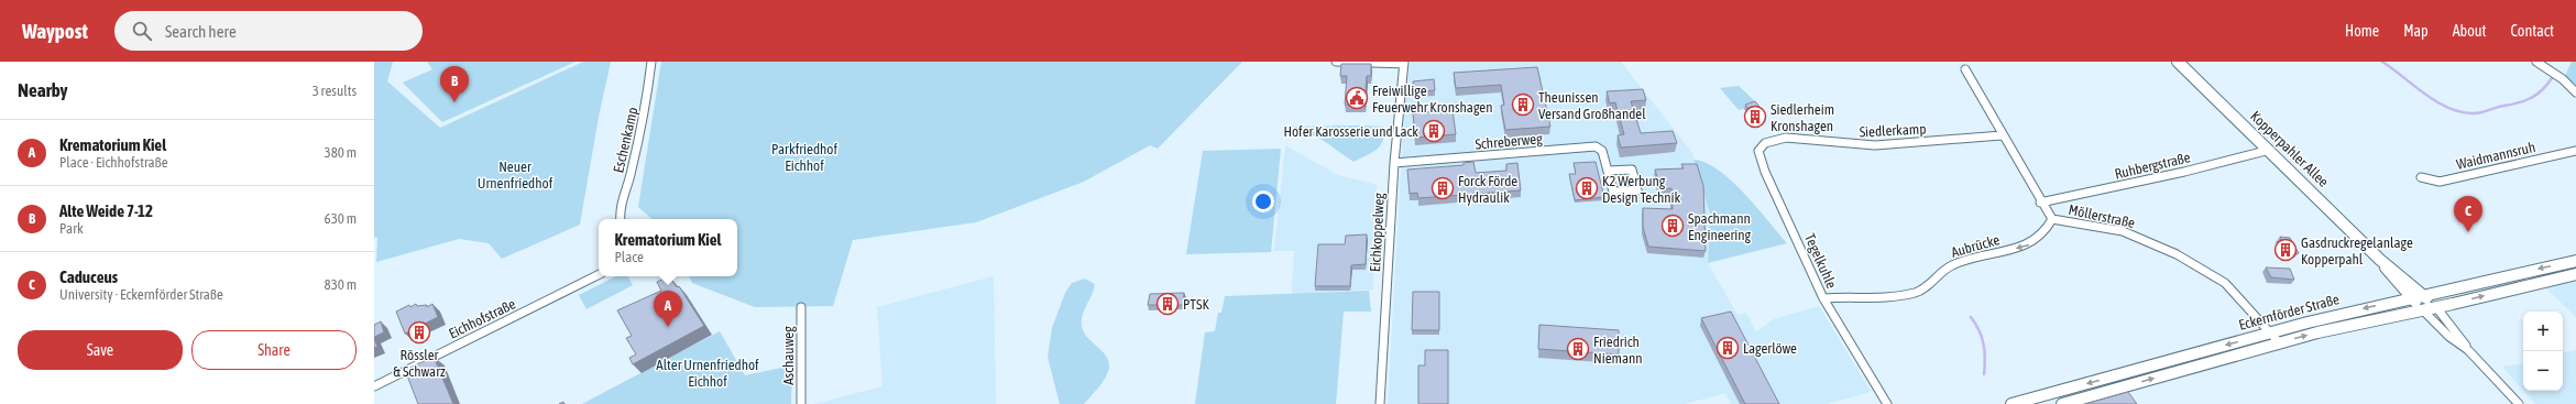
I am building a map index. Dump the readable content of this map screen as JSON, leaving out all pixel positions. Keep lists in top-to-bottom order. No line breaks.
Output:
{"streets":{"main road":["Kopperpahler Allee","Eckernförder Straße"],"street":["Siedlerkamp","Eschenkamp","Schreberweg","Waidmannsruh","Ruhbergstraße","Möllerstraße","Eichkoppelweg","Aubrücke","Tegelkuhle","Eichhofstraße","Aschauweg"]},"crossings":[["Siedlerkamp","Möllerstraße"],["Siedlerkamp","Tegelkuhle"],["Schreberweg","Eichkoppelweg"],["Kopperpahler Allee","Ruhbergstraße"],["Kopperpahler Allee","Eckernförder Straße"],["Ruhbergstraße","Möllerstraße"],["Möllerstraße","Aubrücke"],["Möllerstraße","Eckernförder Straße"],["Aubrücke","Tegelkuhle"]],"one_way":["Aubrücke"],"parks":["Parkfriedhof Eichhof","Neuer Urnenfriedhof","Alter Urnenfriedhof Eichhof"],"places":{"public building":["Freiwillige Feuerwehr Kronshagen"],"building":["Theunissen Versand Großhandel","Siedlerheim Kronshagen","Hofer Karosserie und Lack","Forck Förde Hydraulik","K2 Werbung Design Technik","Spachmann Engineering","Gasdruckregelanlage Kopperpahl","PTSK","Rössler & Schwarz","Lagerlöwe","Friedrich Niemann"]},"page":{"header":"Waypost","search":"Search here","nav":["Home","Map","About","Contact"],"heading":["Nearby","3 results"],"pins":["B","C","A"],"list":[{"mark":"A","name":"Krematorium Kiel","note":"Place · Eichhofstraße","value":"380 m"},{"mark":"B","name":"Alte Weide 7-12","note":"Park","value":"630 m"},{"mark":"C","name":"Caduceus","note":"University · Eckernförder Straße","value":"830 m"}],"popup":["Krematorium Kiel","Place"],"map_buttons":["+","−"],"buttons":["Save","Share"]}}
